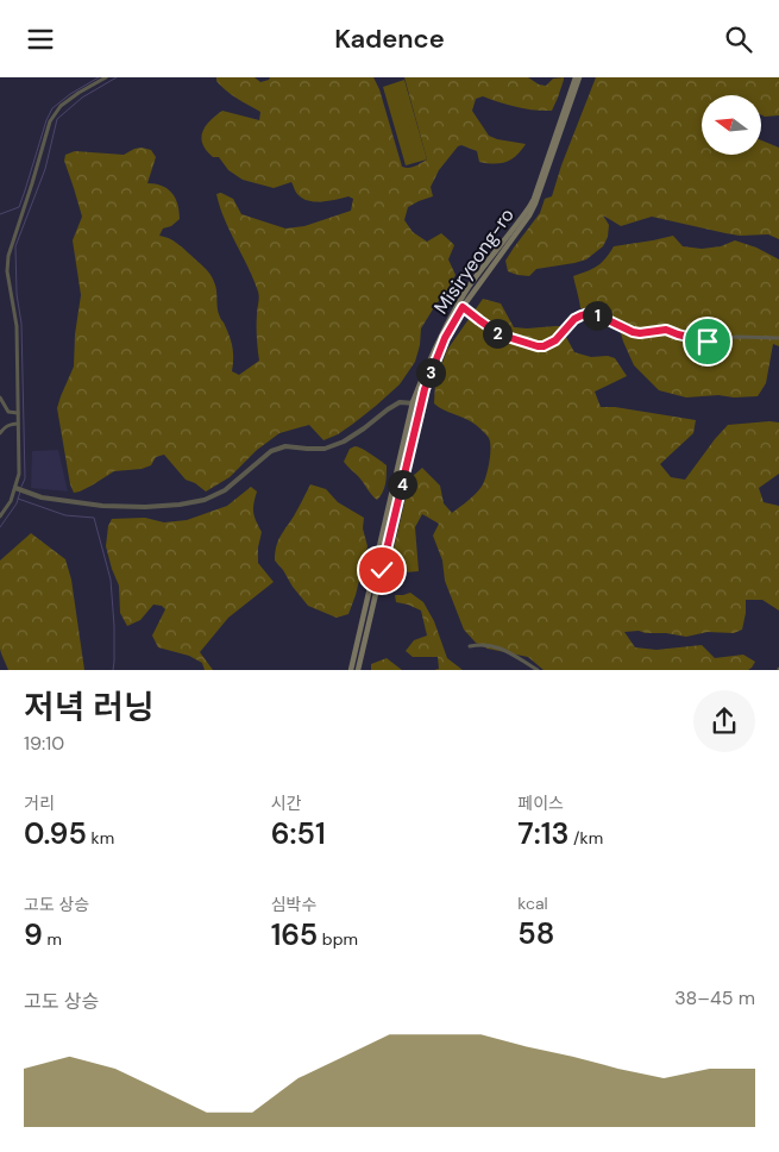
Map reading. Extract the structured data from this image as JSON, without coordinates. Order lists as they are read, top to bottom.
{
  "streets": {
    "main road": ["Misiryeong-ro"]
  },
  "north": "left",
  "page": {
    "header": "Kadence",
    "pins": [
      "1",
      "2",
      "3",
      "4"
    ],
    "heading": ["저녁 러닝", "19:10"],
    "stats": [
      ["거리", "0.95 km"],
      ["시간", "6:51"],
      ["페이스", "7:13 /km"],
      ["고도 상승", "9 m"],
      ["심박수", "165 bpm"],
      ["kcal", "58"]
    ],
    "chart": ["고도 상승", "38–45 m"]
  }
}
